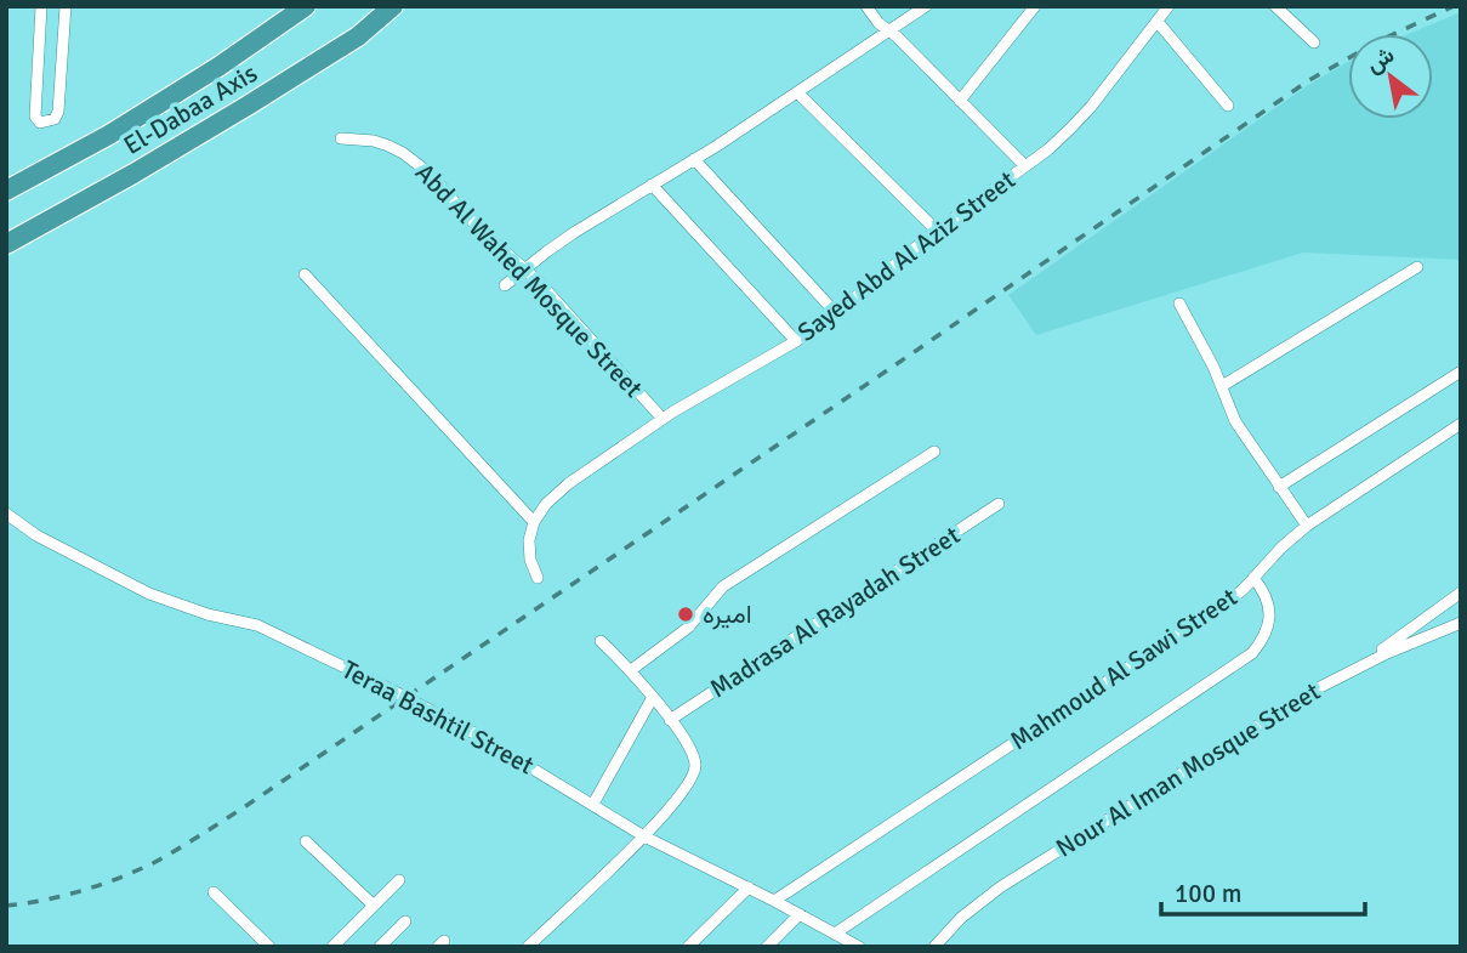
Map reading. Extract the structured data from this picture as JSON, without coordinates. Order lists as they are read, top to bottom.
{
  "streets": {
    "highway": ["El-Dabaa Axis"],
    "street": [
      "Sayed Abd Al Aziz Street",
      "Abd Al Wahed Mosque Street",
      "Madrasa Al Rayadah Street",
      "Mahmoud Al Sawi Street",
      "Teraa Bashtil Street",
      "Nour Al Iman Mosque Street"
    ]
  },
  "crossings": [
    ["Sayed Abd Al Aziz Street", "Abd Al Wahed Mosque Street"],
    ["Mahmoud Al Sawi Street", "Teraa Bashtil Street"]
  ],
  "places": ["اميره"],
  "scale_bar": "100 m",
  "north": "top left"
}
